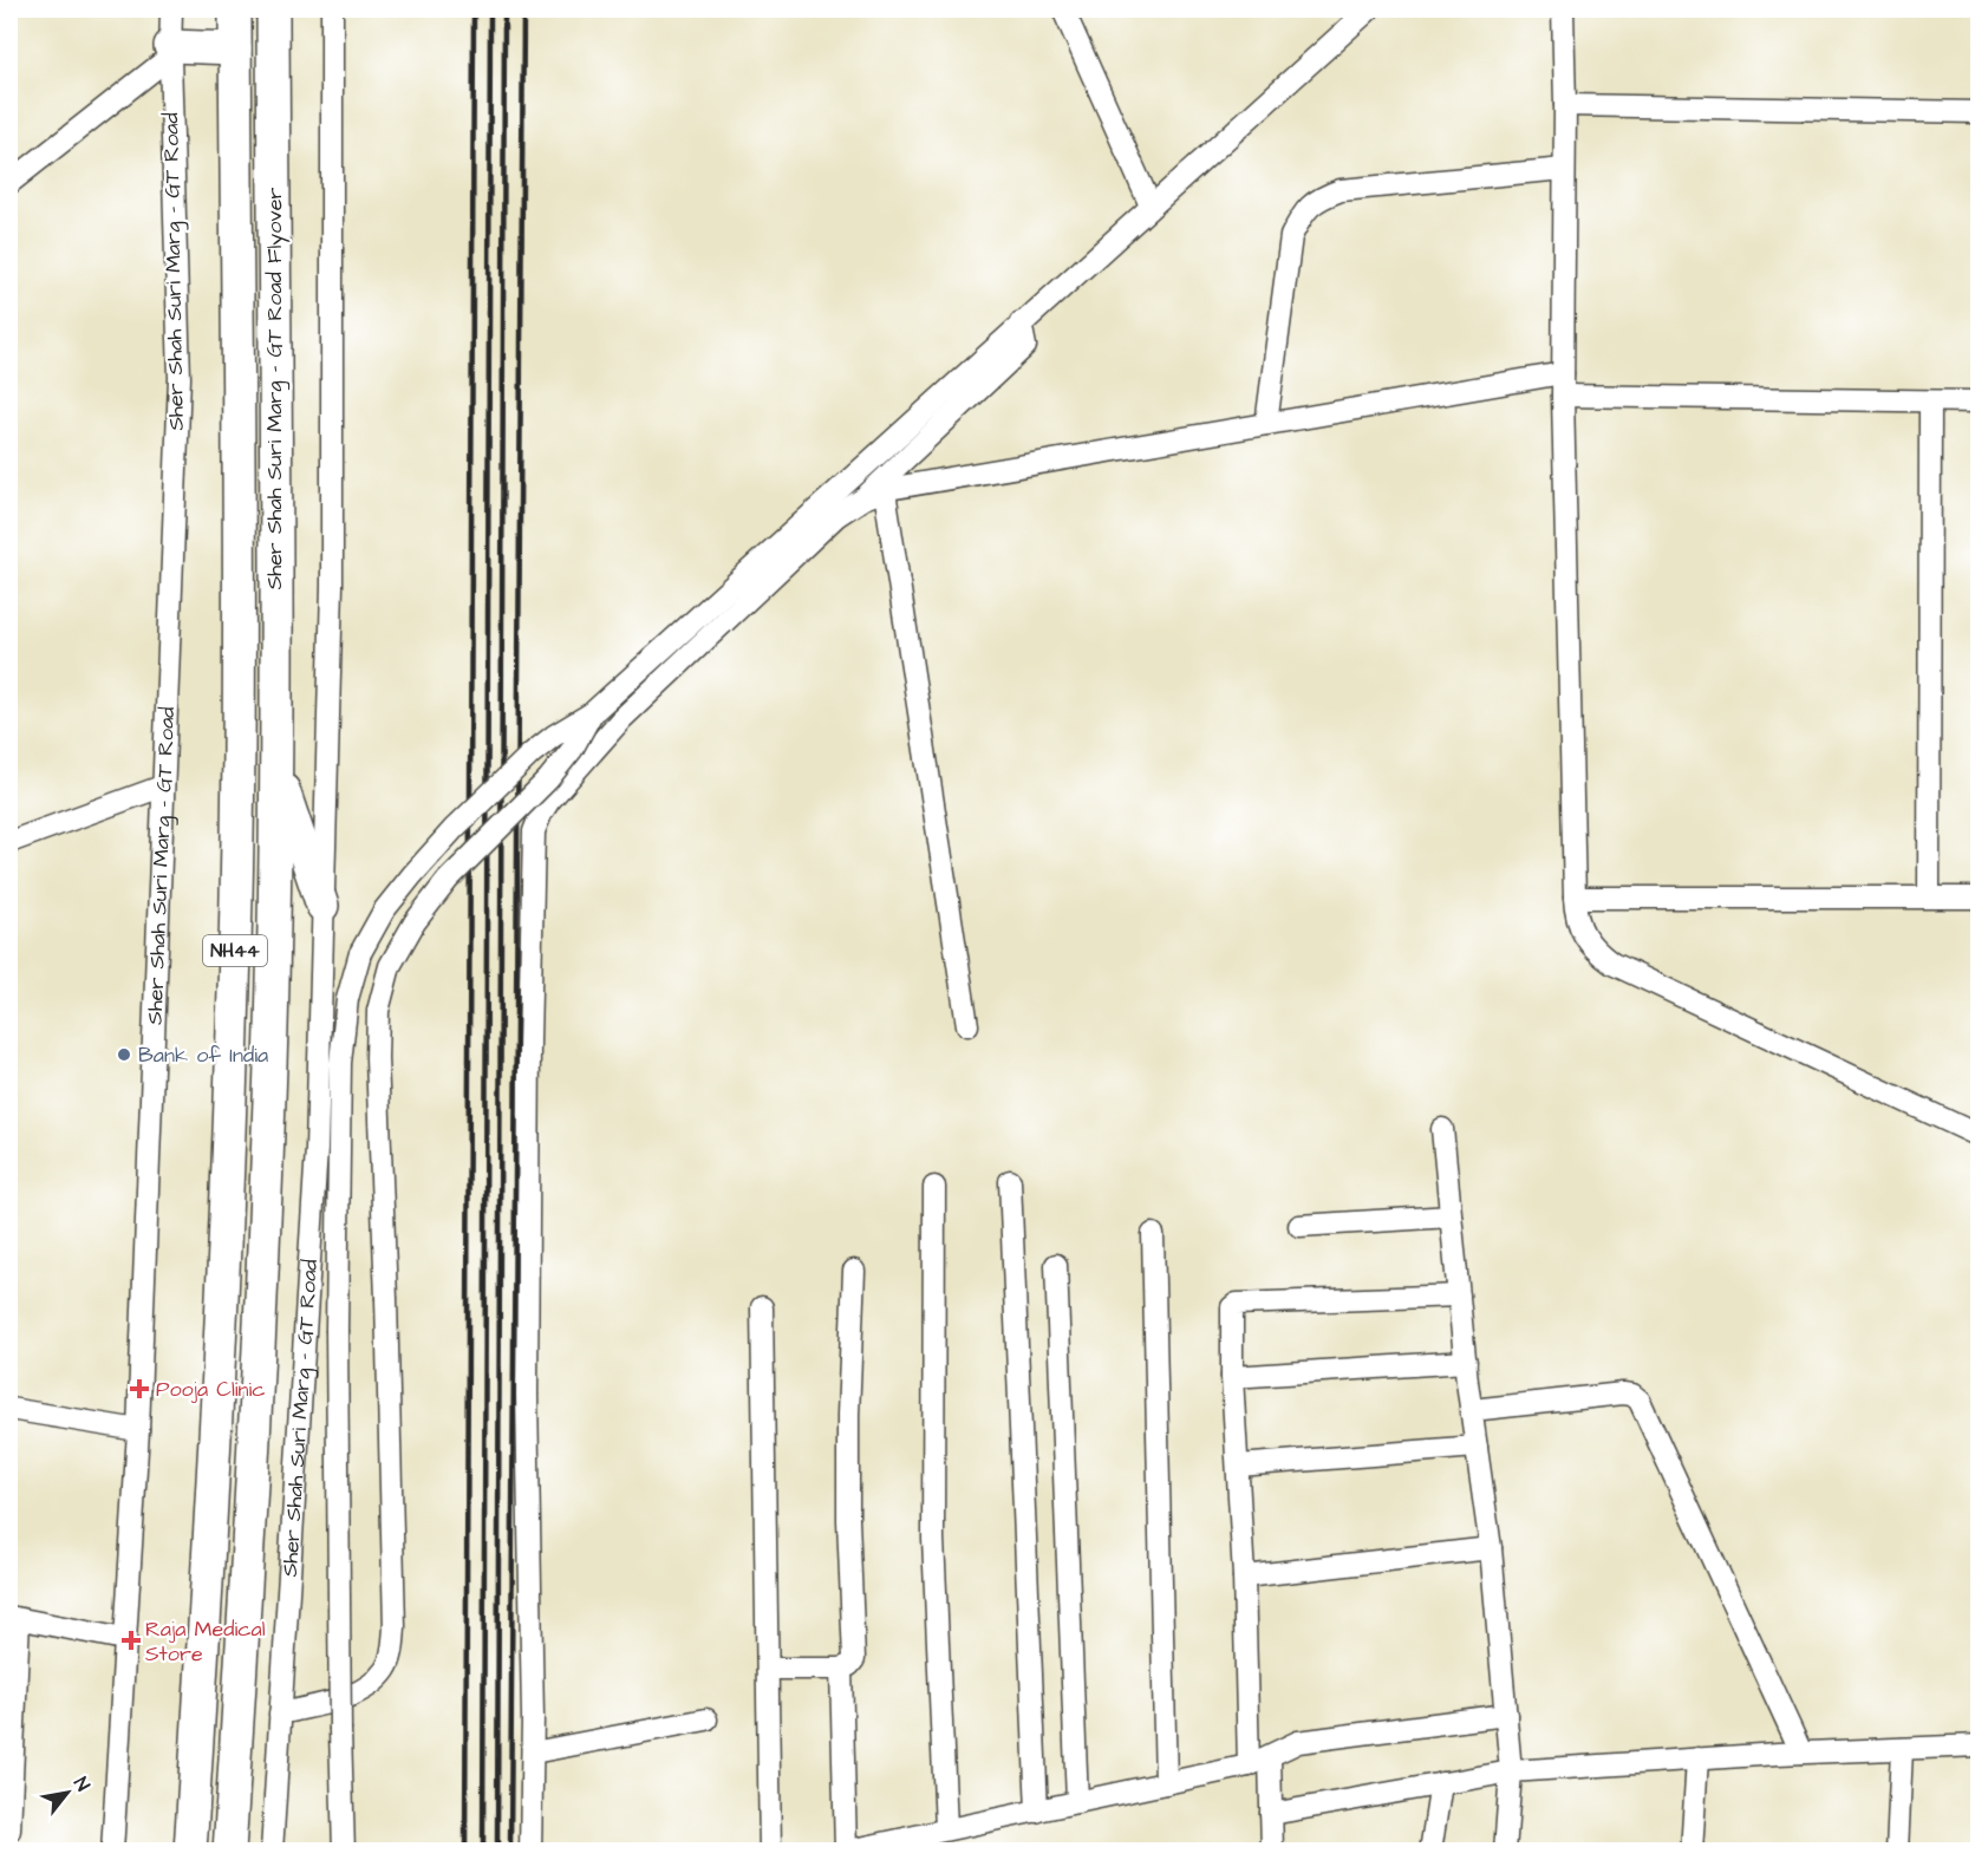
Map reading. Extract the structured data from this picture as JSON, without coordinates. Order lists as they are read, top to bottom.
{
  "streets": {
    "highway": ["Sher Shah Suri Marg - GT Road", "Sher Shah Suri Marg - GT Road Flyover", "NH44"]
  },
  "crossings": [
    ["Sher Shah Suri Marg - GT Road", "Sher Shah Suri Marg - GT Road Flyover"]
  ],
  "places": {
    "other": ["Bank of India"],
    "health": ["Pooja Clinic", "Raja Medical Store"]
  },
  "north": "top right"
}
